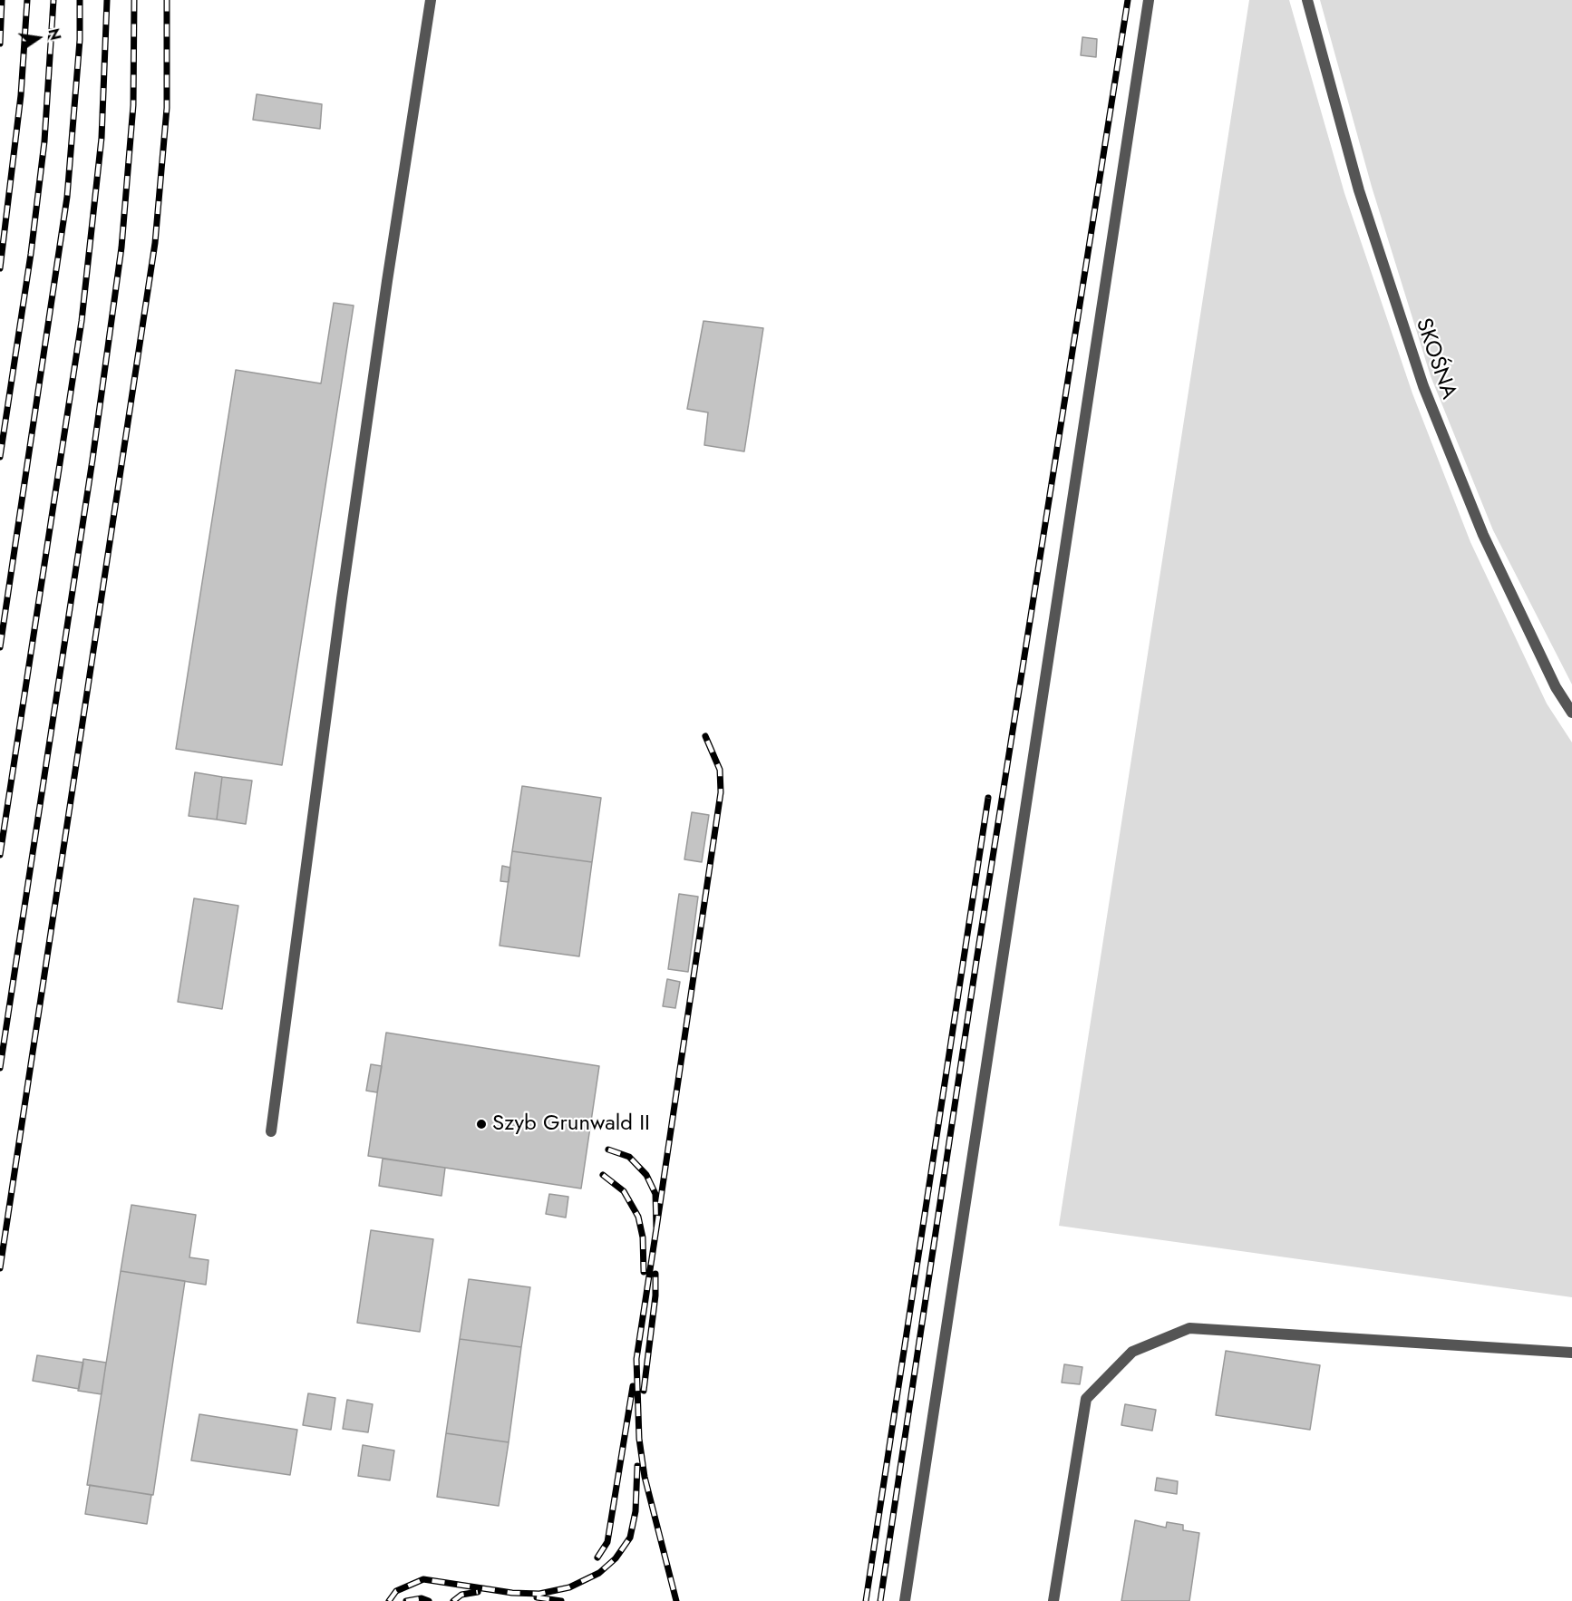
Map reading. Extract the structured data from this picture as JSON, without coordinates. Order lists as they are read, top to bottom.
{
  "streets": {
    "street": ["SKOŚNA"]
  },
  "places": ["Szyb Grunwald II"],
  "north": "right"
}
